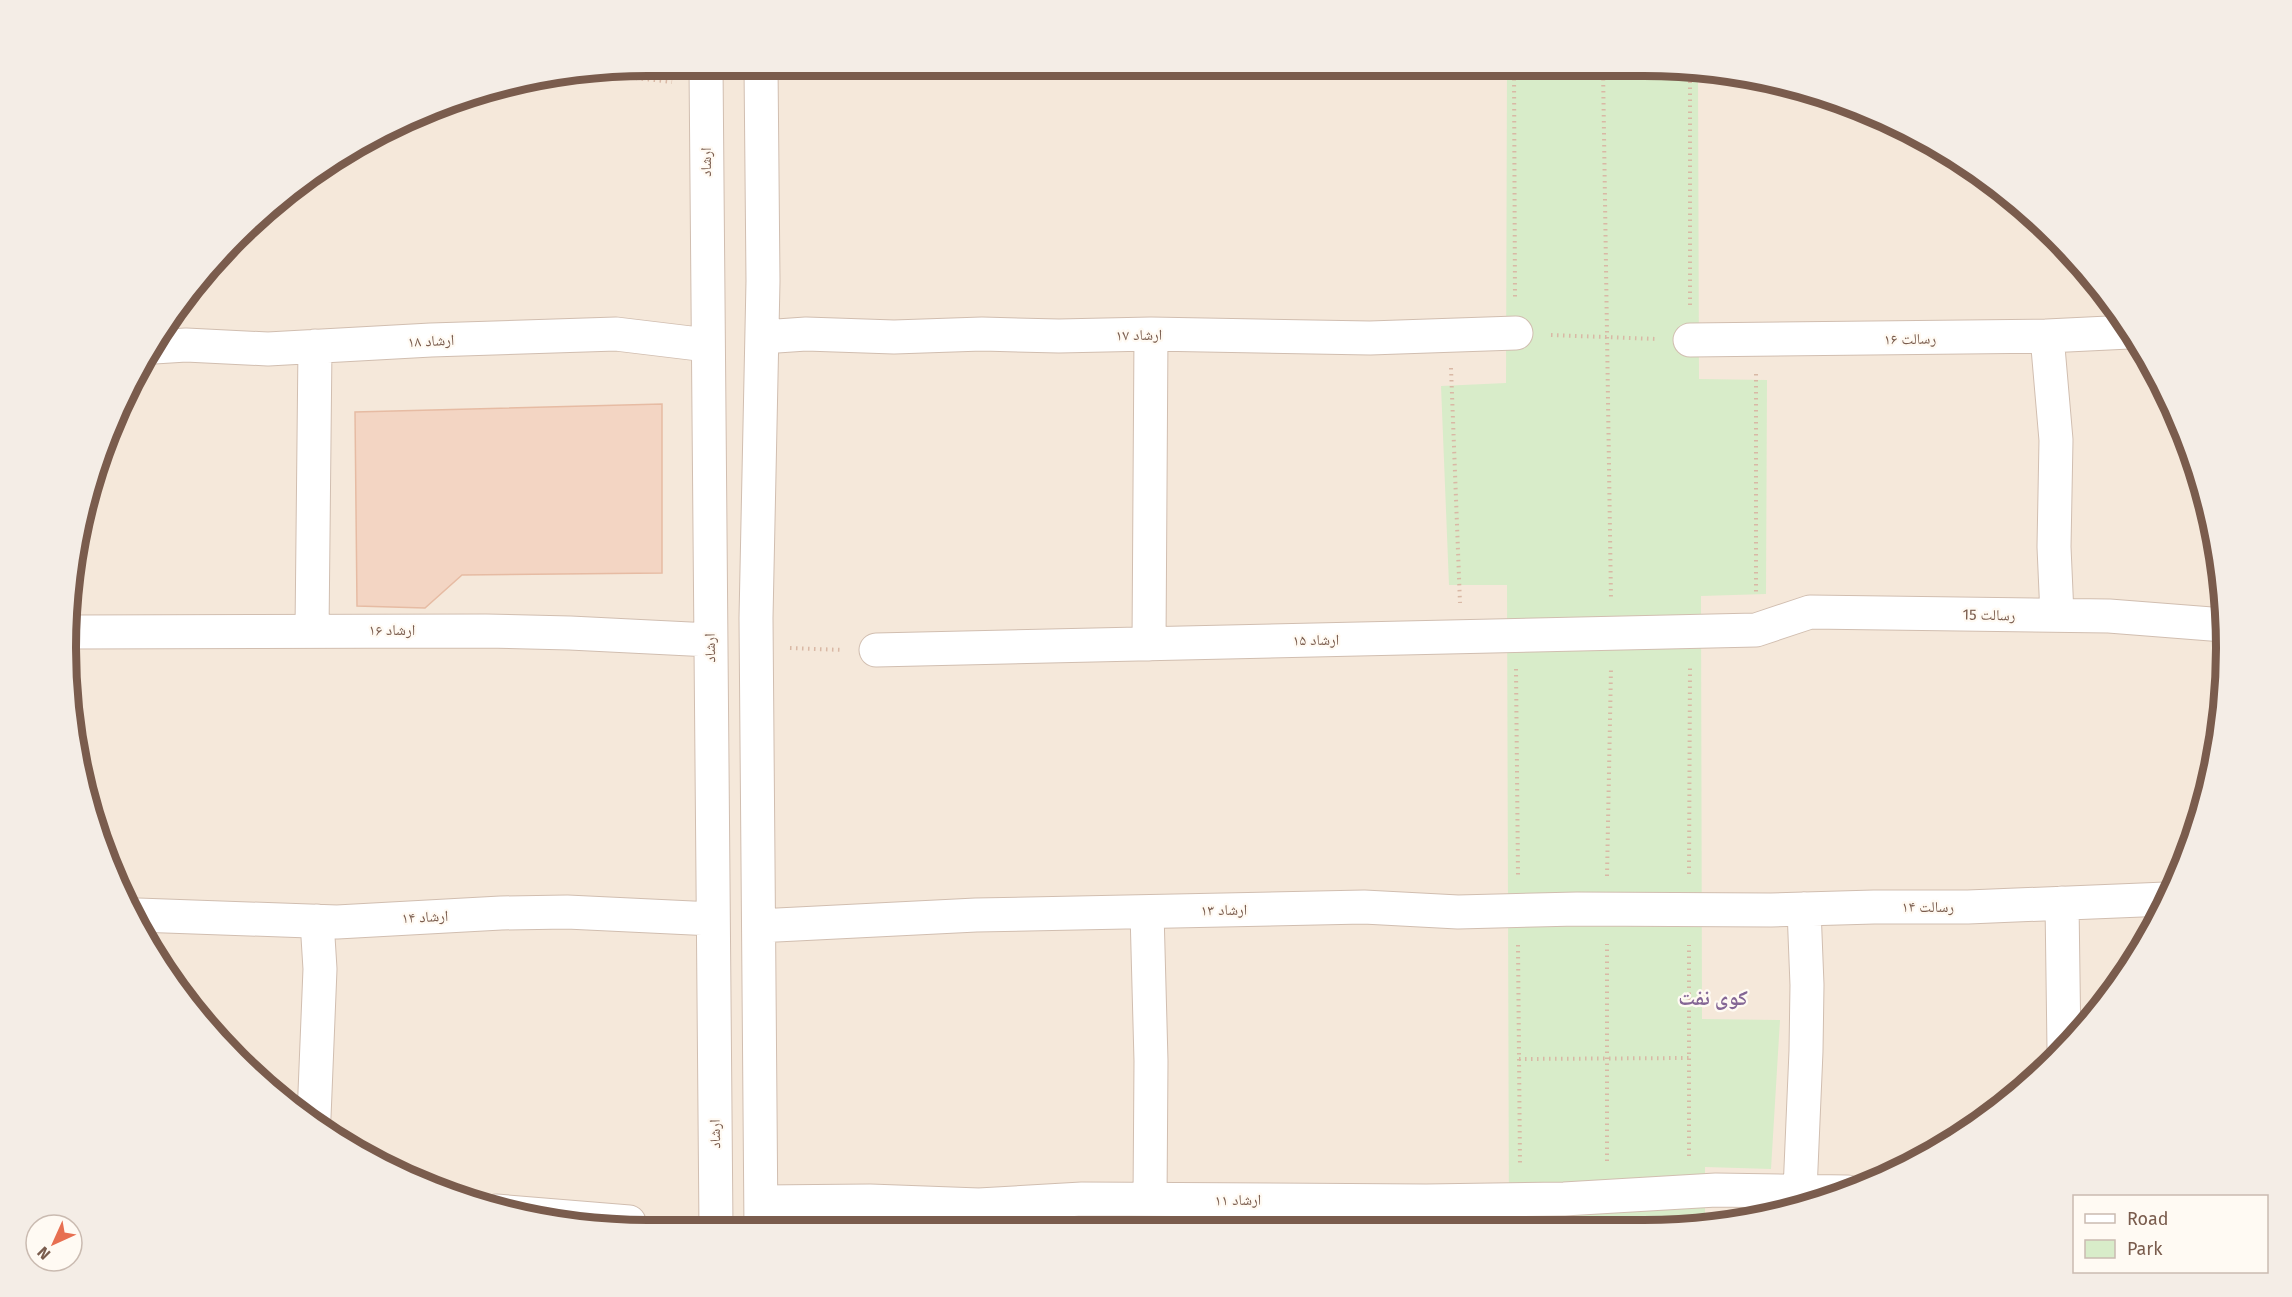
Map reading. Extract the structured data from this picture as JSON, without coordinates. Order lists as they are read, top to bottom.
{
  "streets": {
    "street": [
      "ارشاد",
      "ارشاد ۱۷",
      "رسالت ۱۶",
      "ارشاد ۱۸",
      "رسالت 15",
      "ارشاد ۱۶",
      "ارشاد ۱۵",
      "رسالت ۱۴",
      "ارشاد ۱۳",
      "ارشاد ۱۴",
      "ارشاد ۱۱"
    ]
  },
  "crossings": [
    ["ارشاد", "ارشاد ۱۸"],
    ["ارشاد", "ارشاد ۱۶"],
    ["ارشاد", "ارشاد ۱۴"],
    ["رسالت 15", "ارشاد ۱۵"],
    ["رسالت ۱۴", "ارشاد ۱۳"]
  ],
  "districts": ["کوی نفت"],
  "legend": ["Road", "Park"],
  "north": "bottom left"
}
